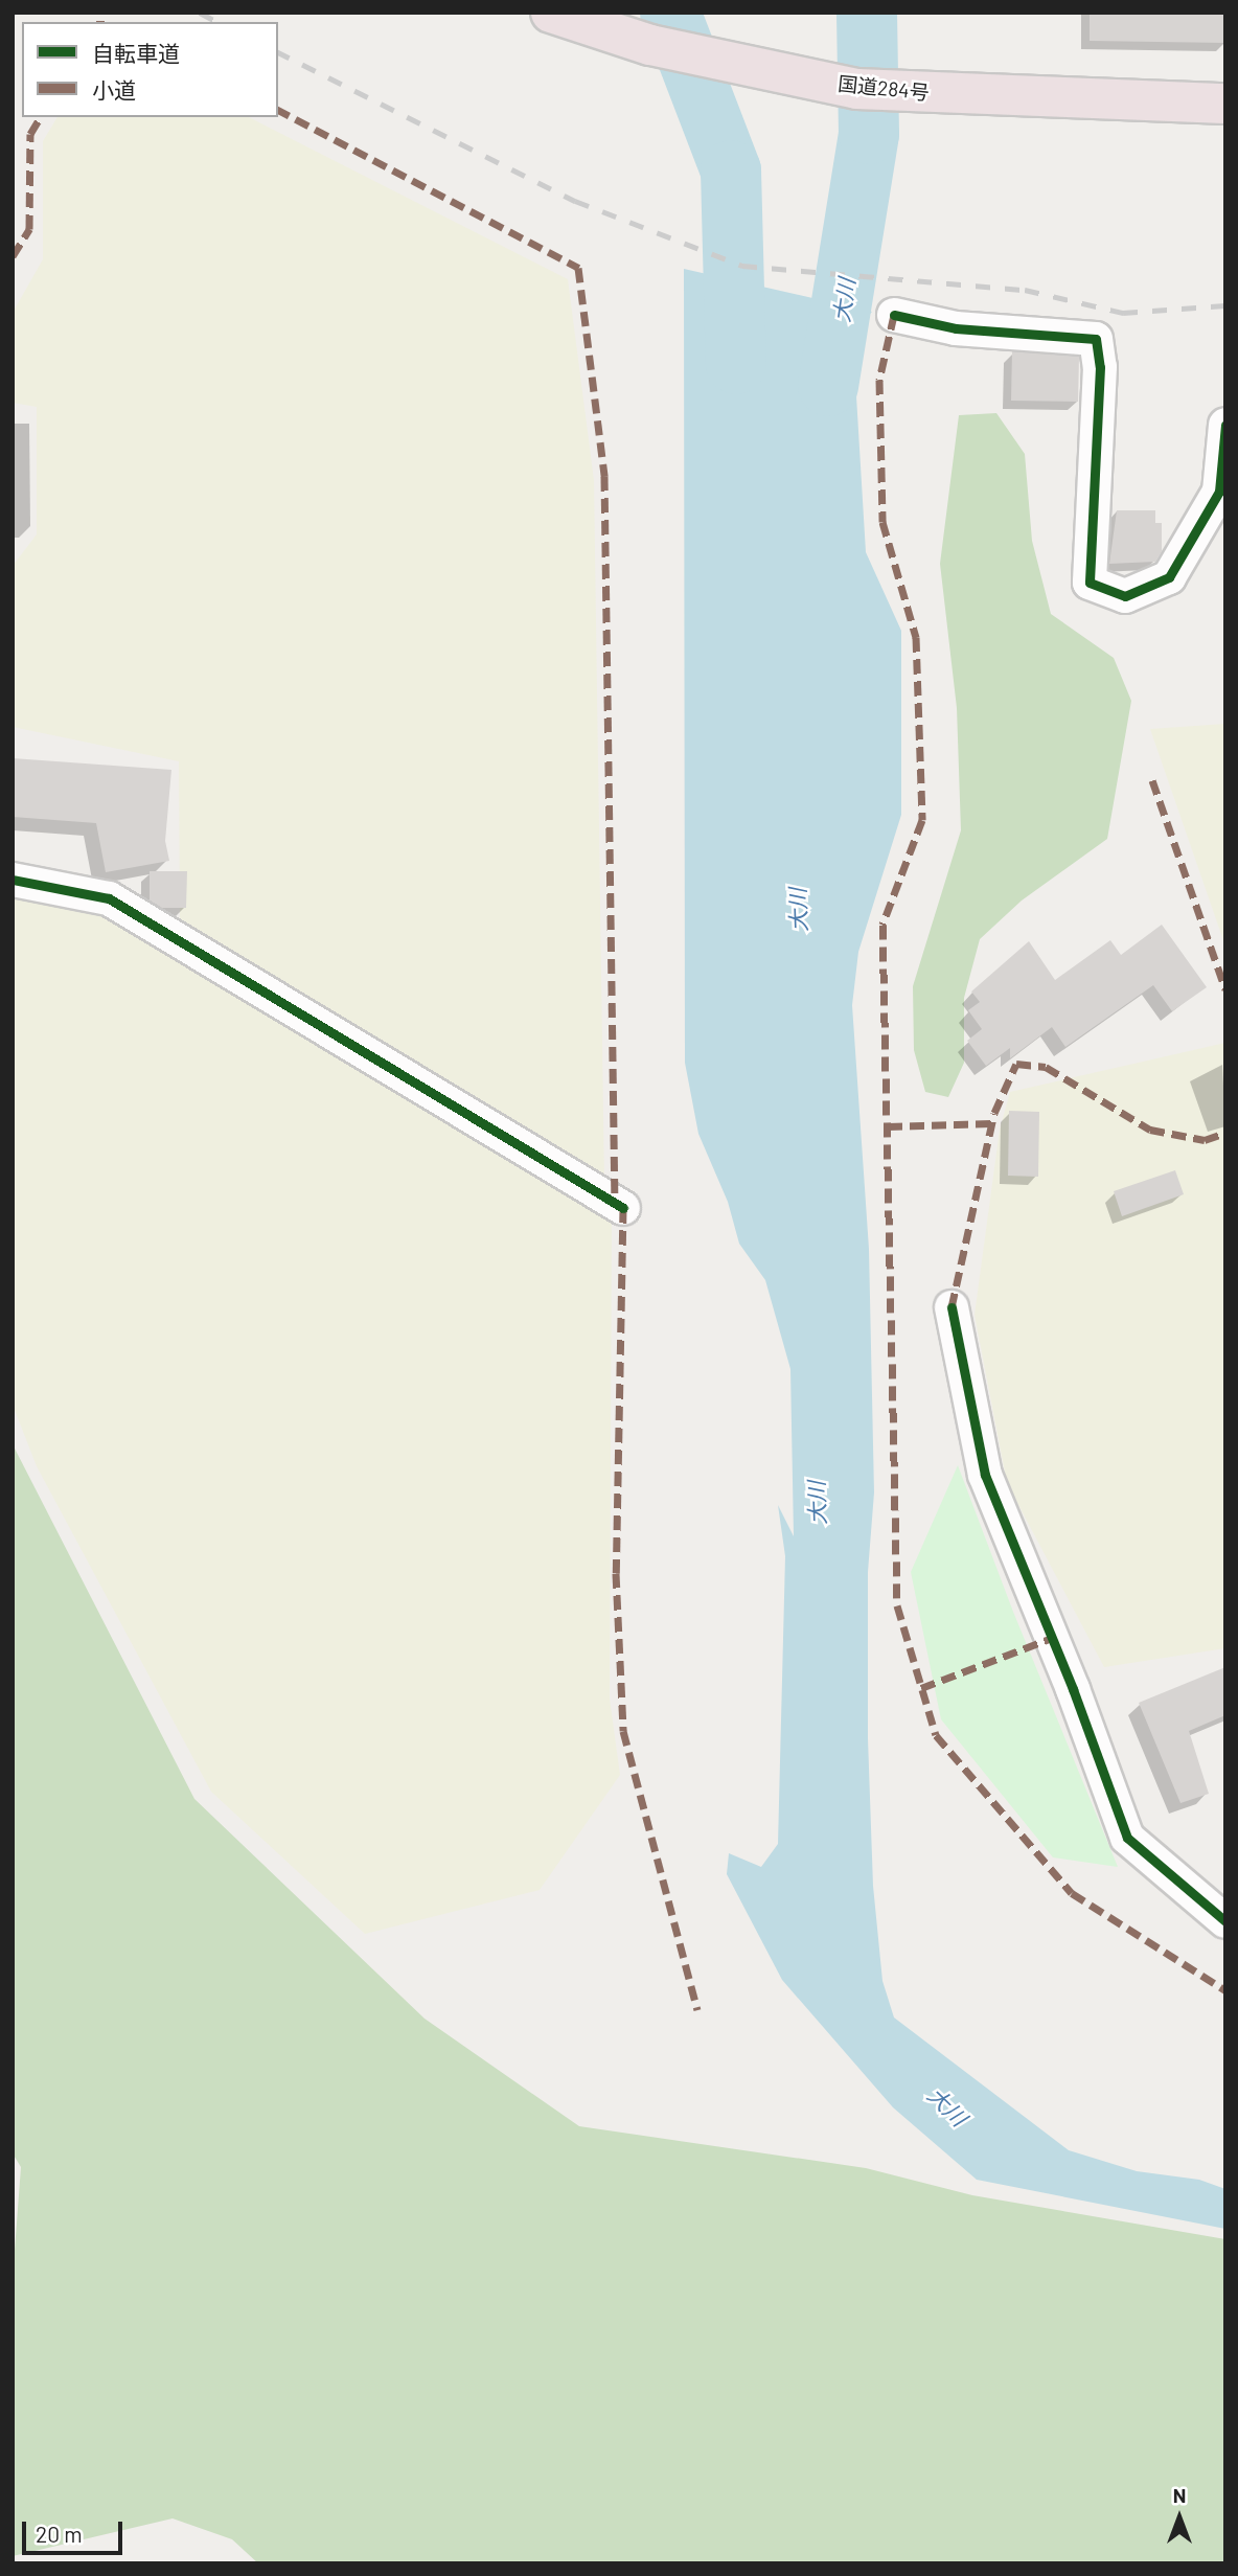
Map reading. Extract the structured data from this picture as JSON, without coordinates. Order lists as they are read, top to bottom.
{
  "streets": {
    "highway": ["国道284号"]
  },
  "water": ["大川"],
  "legend": ["自転車道", "小道"],
  "scale_bar": "20 m",
  "north": "top"
}
